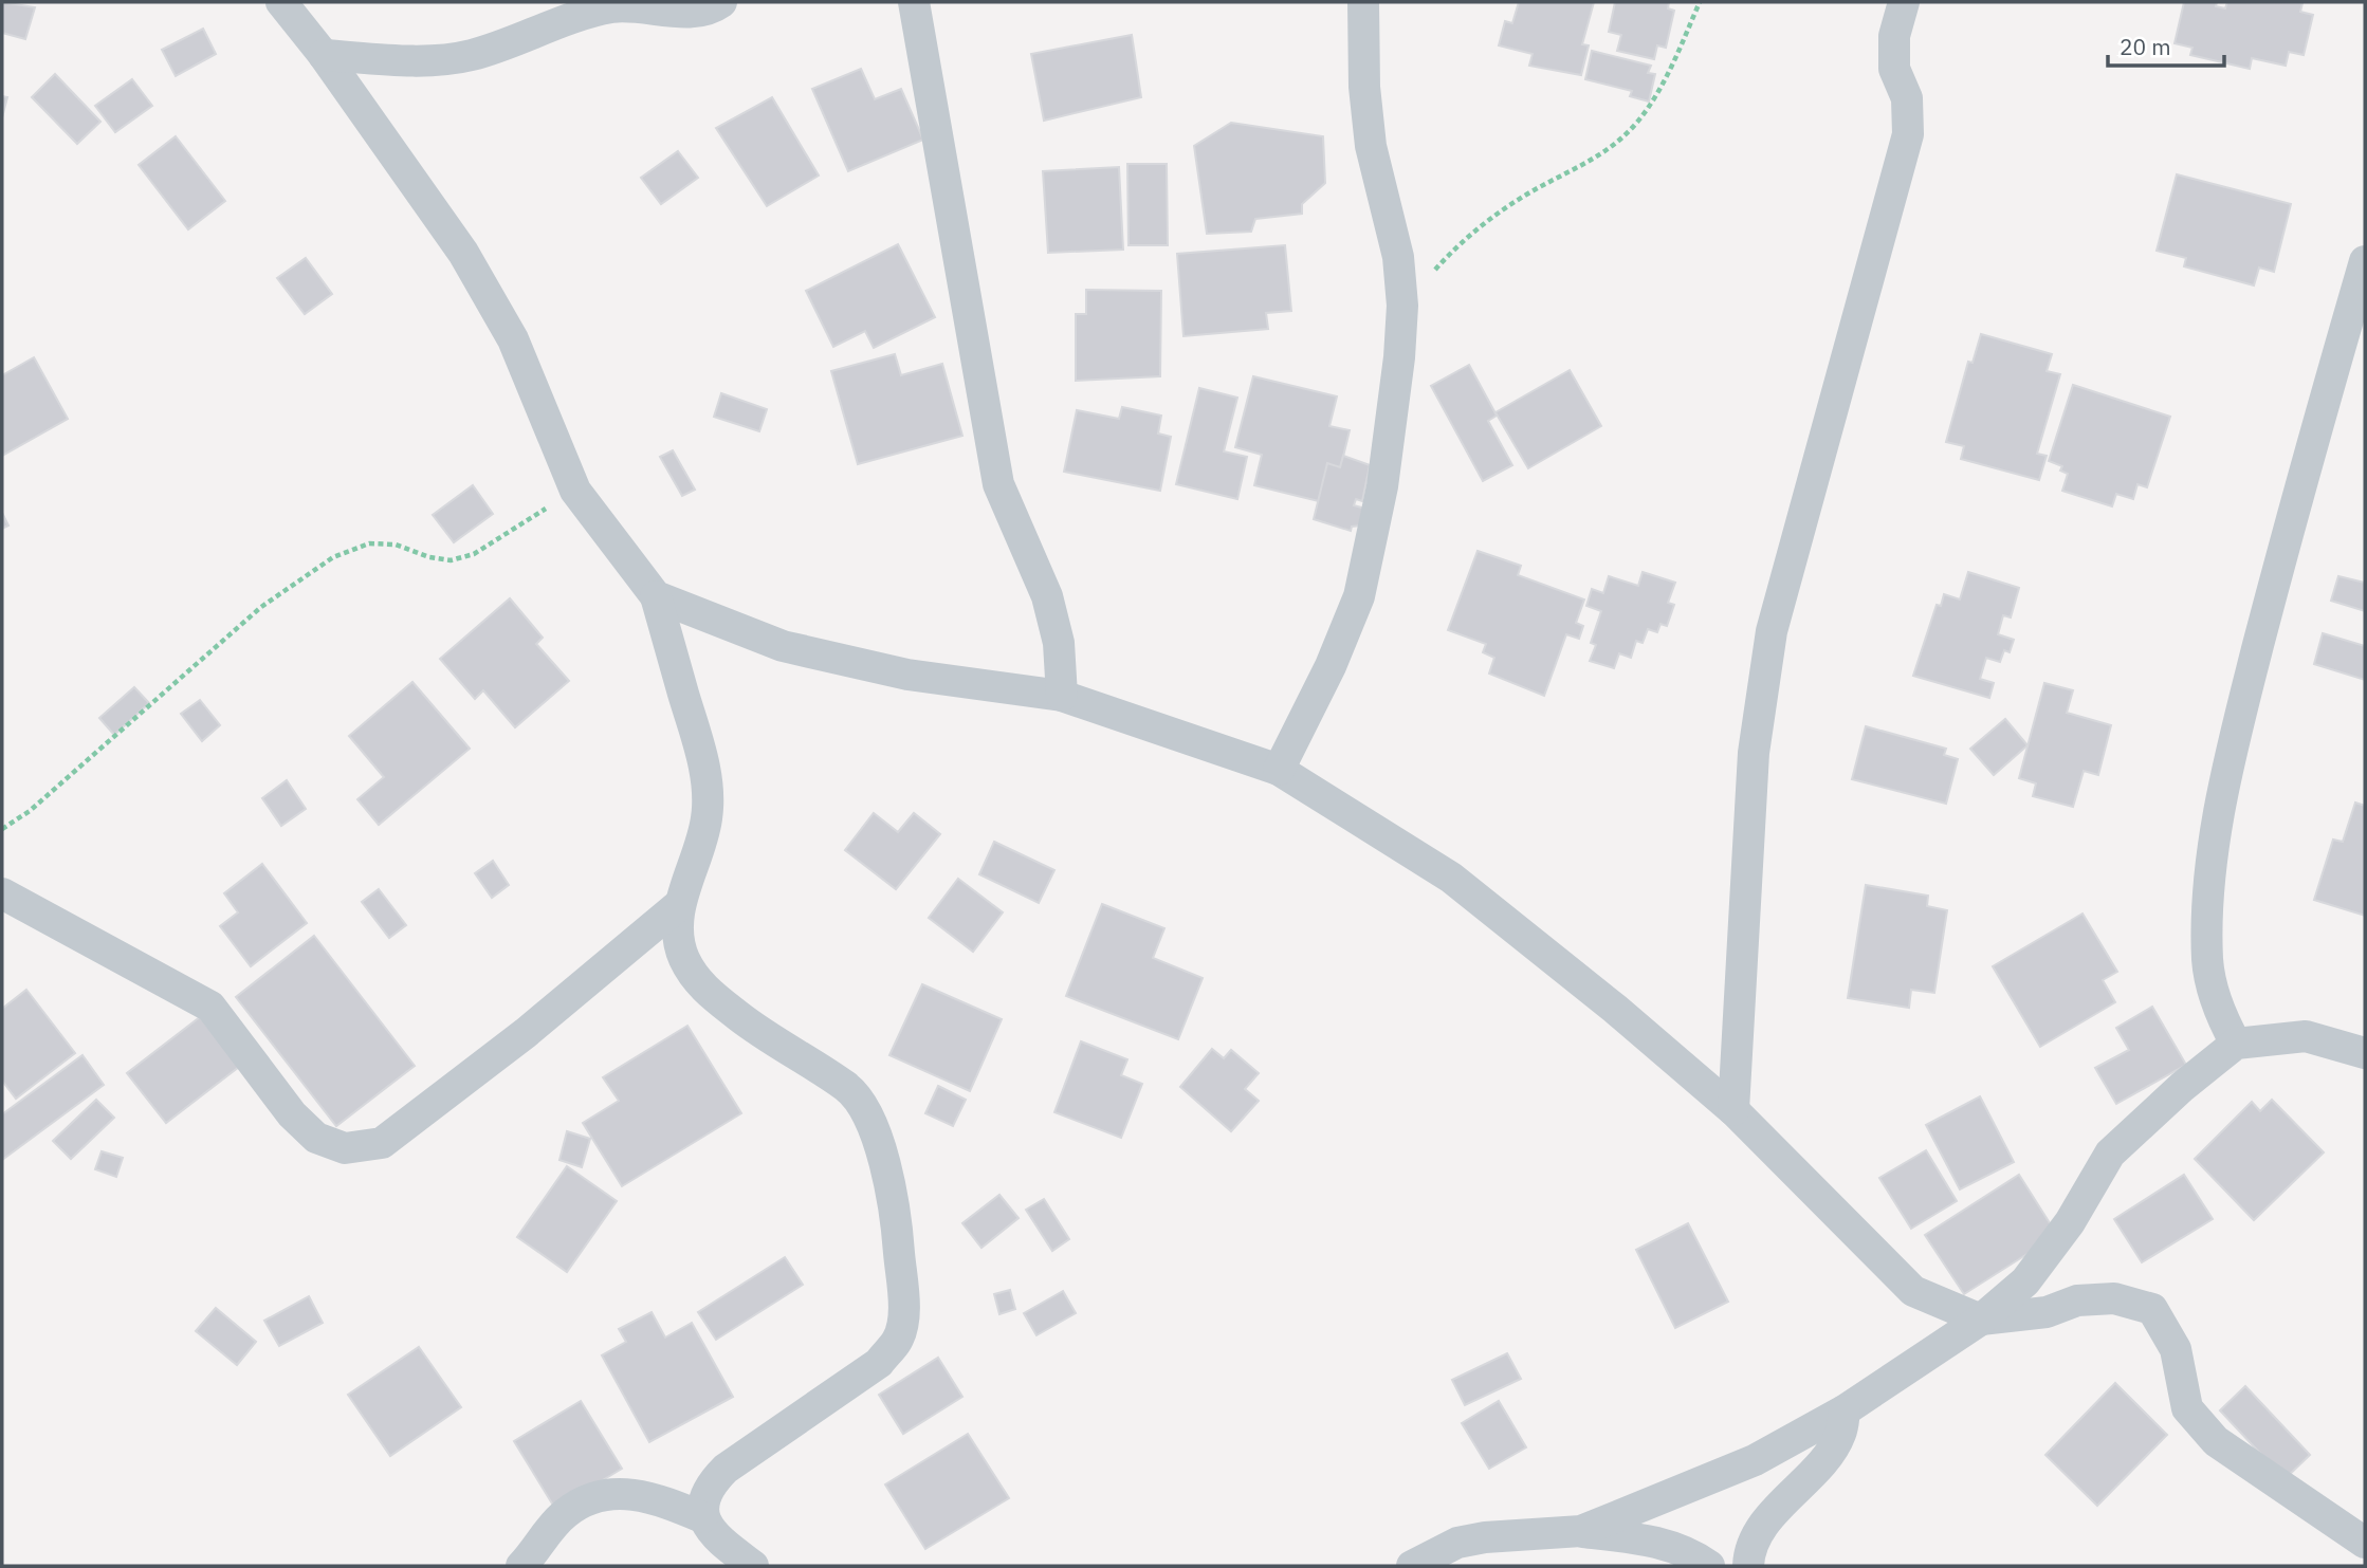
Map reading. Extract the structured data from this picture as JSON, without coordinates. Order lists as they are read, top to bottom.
{
  "scale_bar": "20 m"
}
